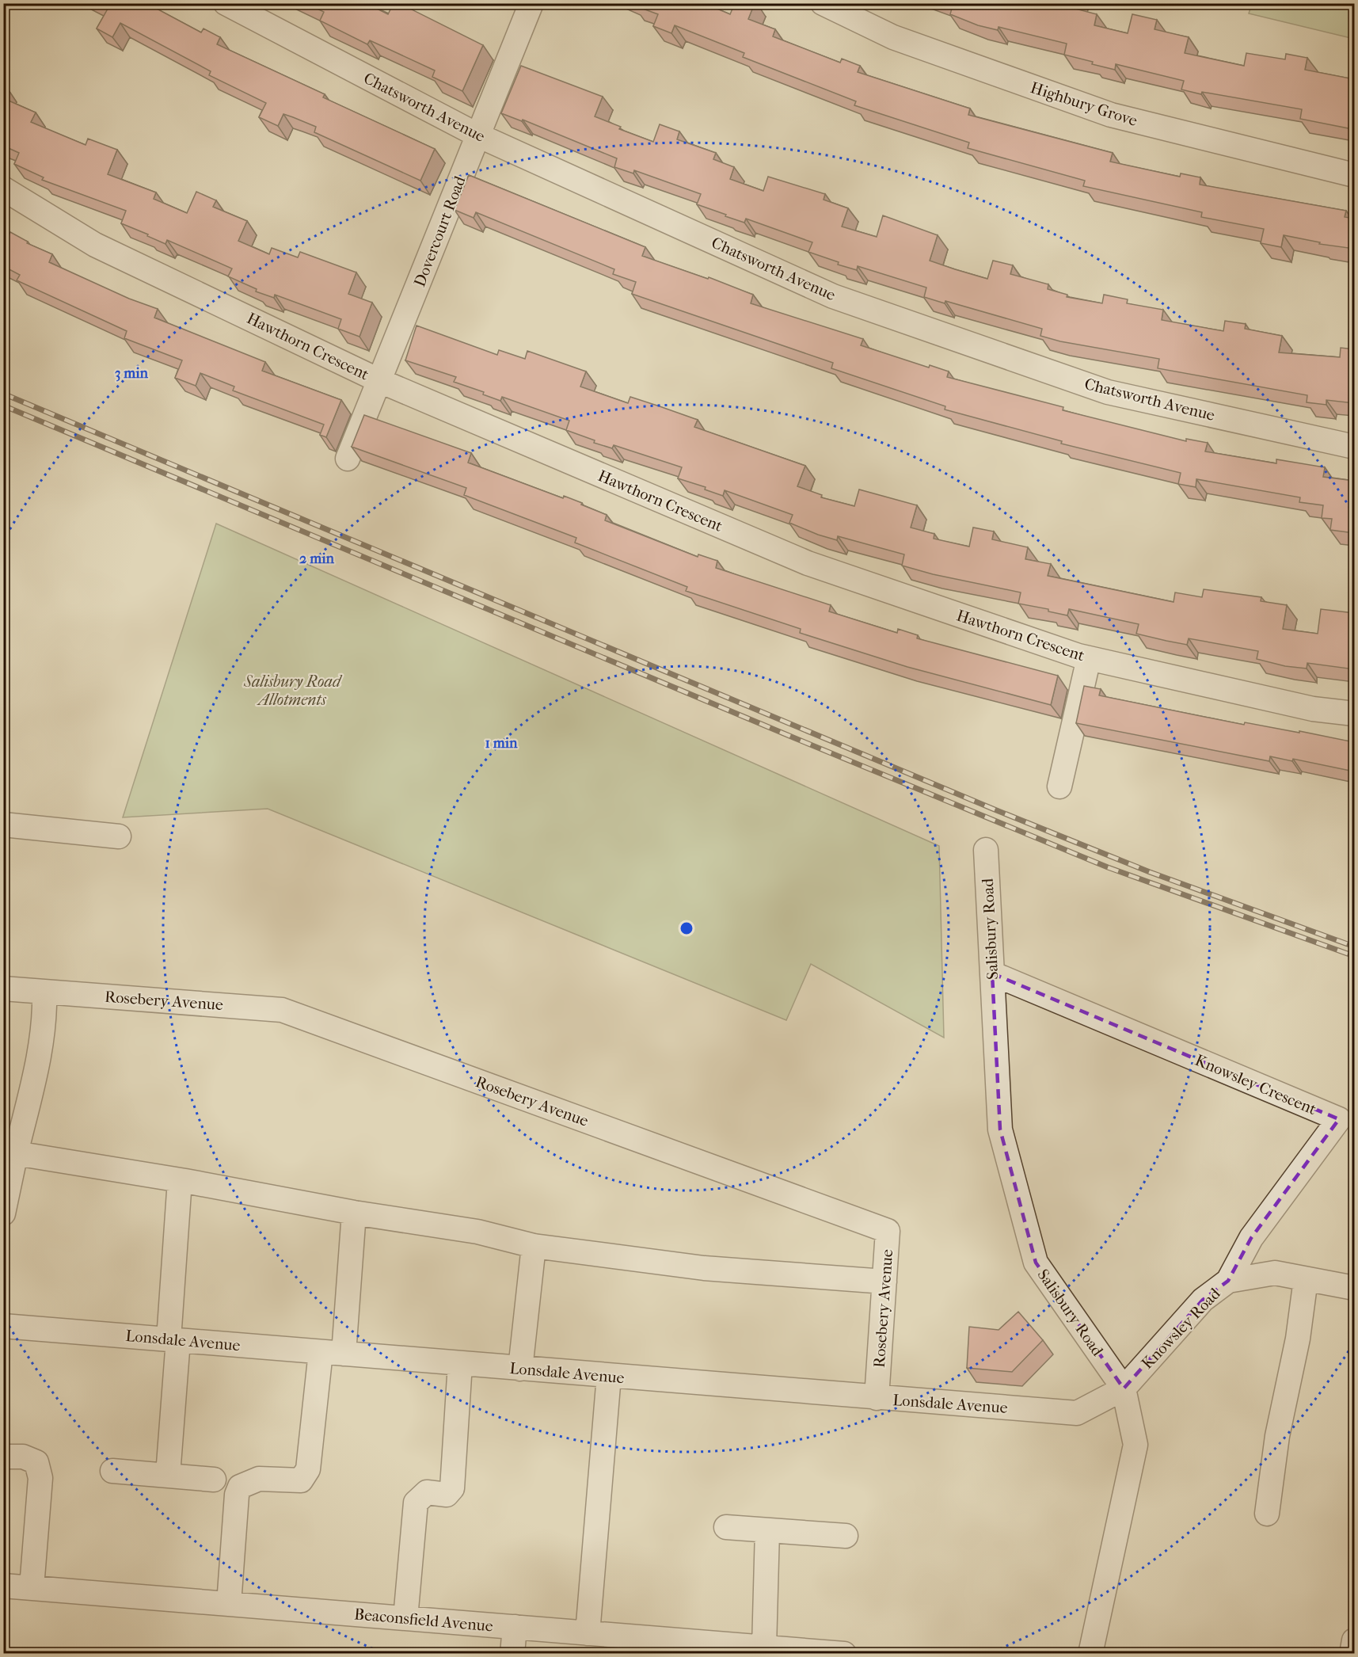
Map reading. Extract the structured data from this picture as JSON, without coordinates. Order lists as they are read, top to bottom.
{
  "streets": {
    "street": [
      "Highbury Grove",
      "Chatsworth Avenue",
      "Dovercourt Road",
      "Hawthorn Crescent",
      "Salisbury Road",
      "Rosebery Avenue",
      "Knowsley Crescent",
      "Knowsley Road",
      "Lonsdale Avenue",
      "Beaconsfield Avenue"
    ]
  },
  "crossings": [
    ["Chatsworth Avenue", "Dovercourt Road"],
    ["Dovercourt Road", "Hawthorn Crescent"],
    ["Salisbury Road", "Knowsley Crescent"],
    ["Salisbury Road", "Knowsley Road"],
    ["Salisbury Road", "Lonsdale Avenue"],
    ["Rosebery Avenue", "Lonsdale Avenue"],
    ["Knowsley Crescent", "Knowsley Road"],
    ["Knowsley Road", "Lonsdale Avenue"]
  ],
  "parks": ["Salisbury Road Allotments"],
  "rings": ["3 min", "2 min", "1 min"]
}
